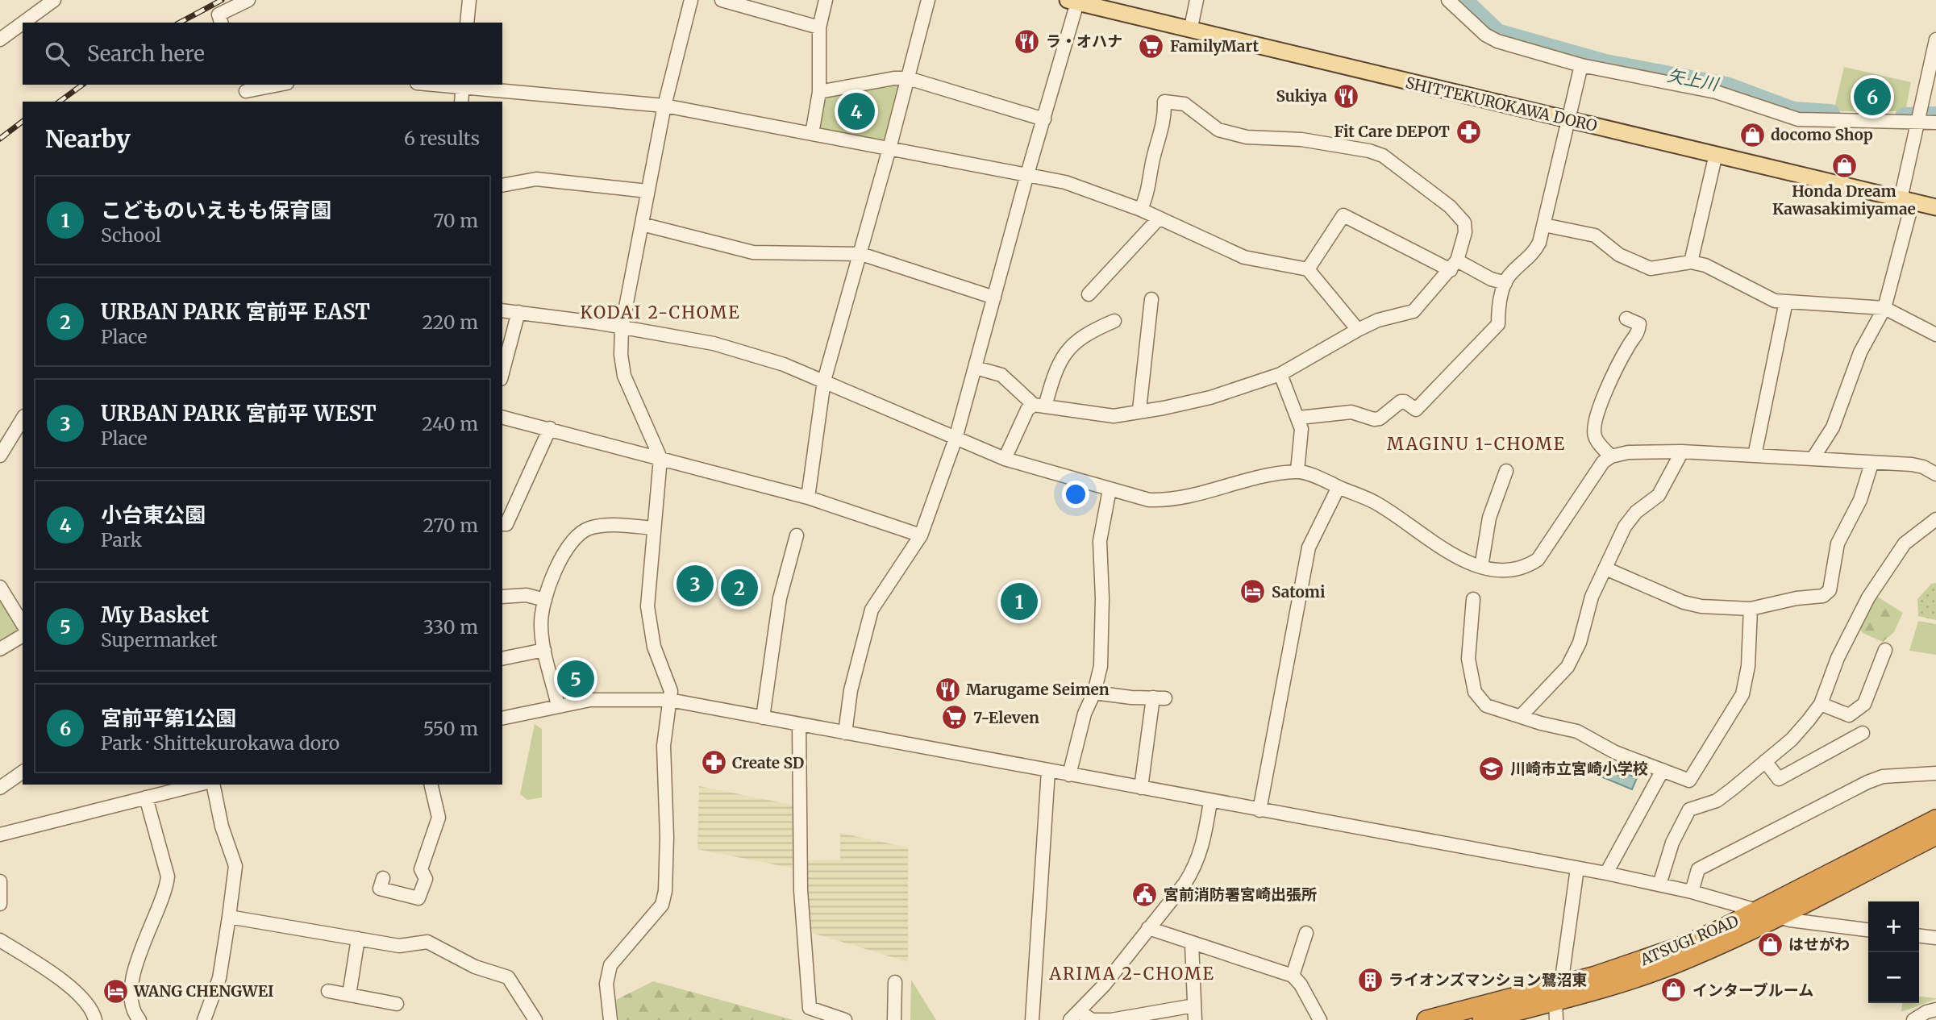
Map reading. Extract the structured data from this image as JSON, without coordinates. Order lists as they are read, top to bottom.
{
  "streets": {
    "highway": ["ATSUGI ROAD"],
    "main road": ["SHITTEKUROKAWA DORO"]
  },
  "districts": ["KODAI 2-CHOME", "MAGINU 1-CHOME", "ARIMA 2-CHOME"],
  "water": ["矢上川"],
  "places": {
    "restaurant": ["ラ・オハナ", "Sukiya", "Marugame Seimen"],
    "supermarket": ["FamilyMart", "7-Eleven"],
    "pharmacy": ["Fit Care DEPOT", "Create SD"],
    "shop": [
      "docomo Shop",
      "Honda Dream Kawasakimiyamae",
      "はせがわ",
      "インターブルーム"
    ],
    "hotel": ["Satomi", "WANG CHENGWEI"],
    "school or university": ["川崎市立宮崎小学校"],
    "public building": ["宮前消防署宮崎出張所"],
    "building": ["ライオンズマンション鷺沼東"]
  },
  "page": {
    "search": "Search here",
    "pins": [
      "6",
      "4",
      "3",
      "2",
      "1",
      "5"
    ],
    "heading": ["Nearby", "6 results"],
    "list": [
      {
        "mark": "1",
        "name": "こどものいえもも保育園",
        "note": "School",
        "value": "70 m"
      },
      {
        "mark": "2",
        "name": "URBAN PARK 宮前平 EAST",
        "note": "Place",
        "value": "220 m"
      },
      {
        "mark": "3",
        "name": "URBAN PARK 宮前平 WEST",
        "note": "Place",
        "value": "240 m"
      },
      {
        "mark": "4",
        "name": "小台東公園",
        "note": "Park",
        "value": "270 m"
      },
      {
        "mark": "5",
        "name": "My Basket",
        "note": "Supermarket",
        "value": "330 m"
      },
      {
        "mark": "6",
        "name": "宮前平第1公園",
        "note": "Park · Shittekurokawa doro",
        "value": "550 m"
      }
    ],
    "map_buttons": ["+", "−"]
  }
}
